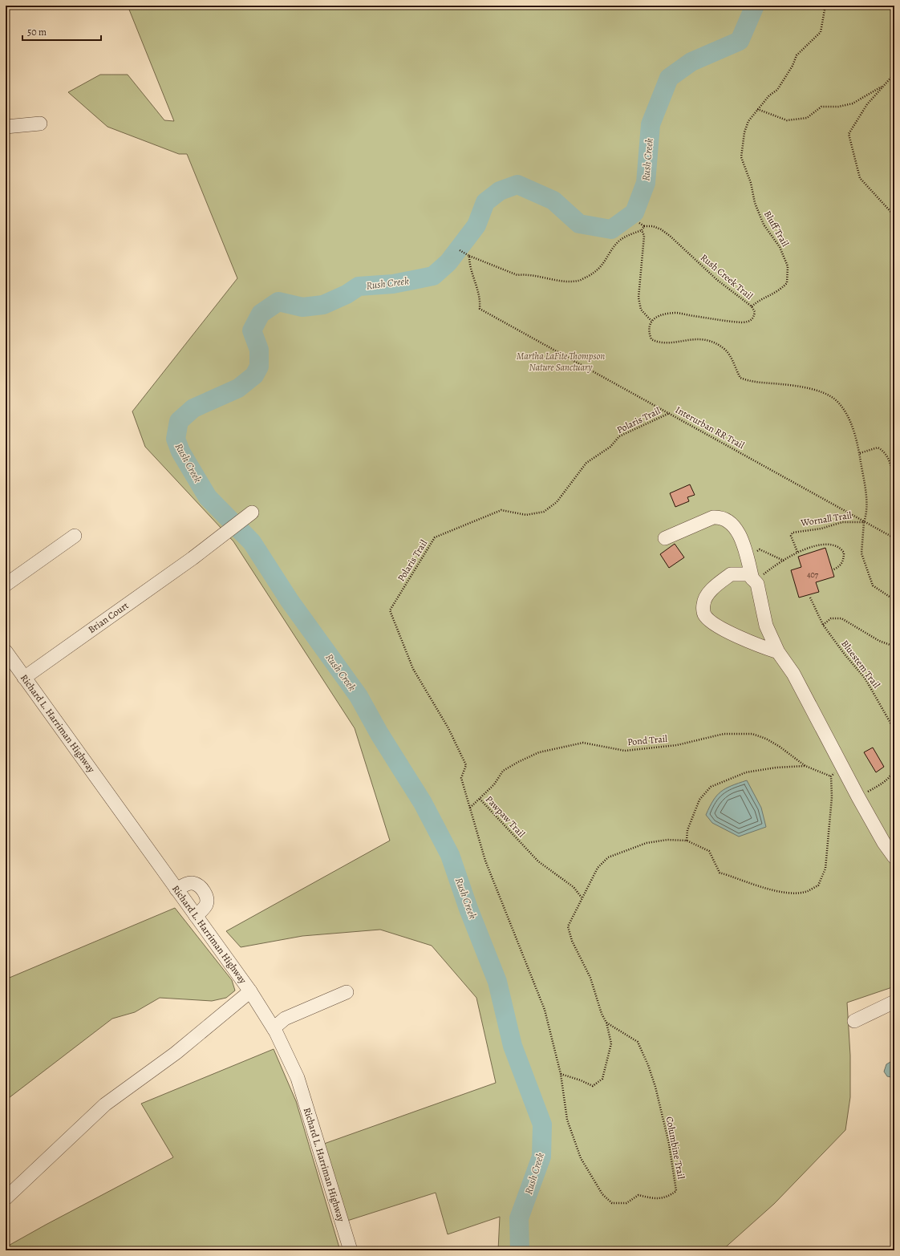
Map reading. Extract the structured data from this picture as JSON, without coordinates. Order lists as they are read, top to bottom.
{
  "streets": {
    "street": ["Brian Court", "Richard L. Harriman Highway"],
    "path": [
      "Bluff Trail",
      "Rush Creek Trail",
      "Polaris Trail",
      "Interurban RR Trail",
      "Wornall Trail",
      "Bluestem Trail",
      "Pond Trail",
      "Pawpaw Trail",
      "Columbine Trail"
    ]
  },
  "crossings": [
    ["Bluff Trail", "Rush Creek Trail"],
    ["Polaris Trail", "Interurban RR Trail"],
    ["Polaris Trail", "Pawpaw Trail"],
    ["Interurban RR Trail", "Wornall Trail"],
    ["Brian Court", "Richard L. Harriman Highway"],
    ["Pond Trail", "Pawpaw Trail"]
  ],
  "water": ["Rush Creek"],
  "parks": ["Martha LaFite Thompson Nature Sanctuary"],
  "house_numbers": ["407"],
  "scale_bar": "50 m"
}
